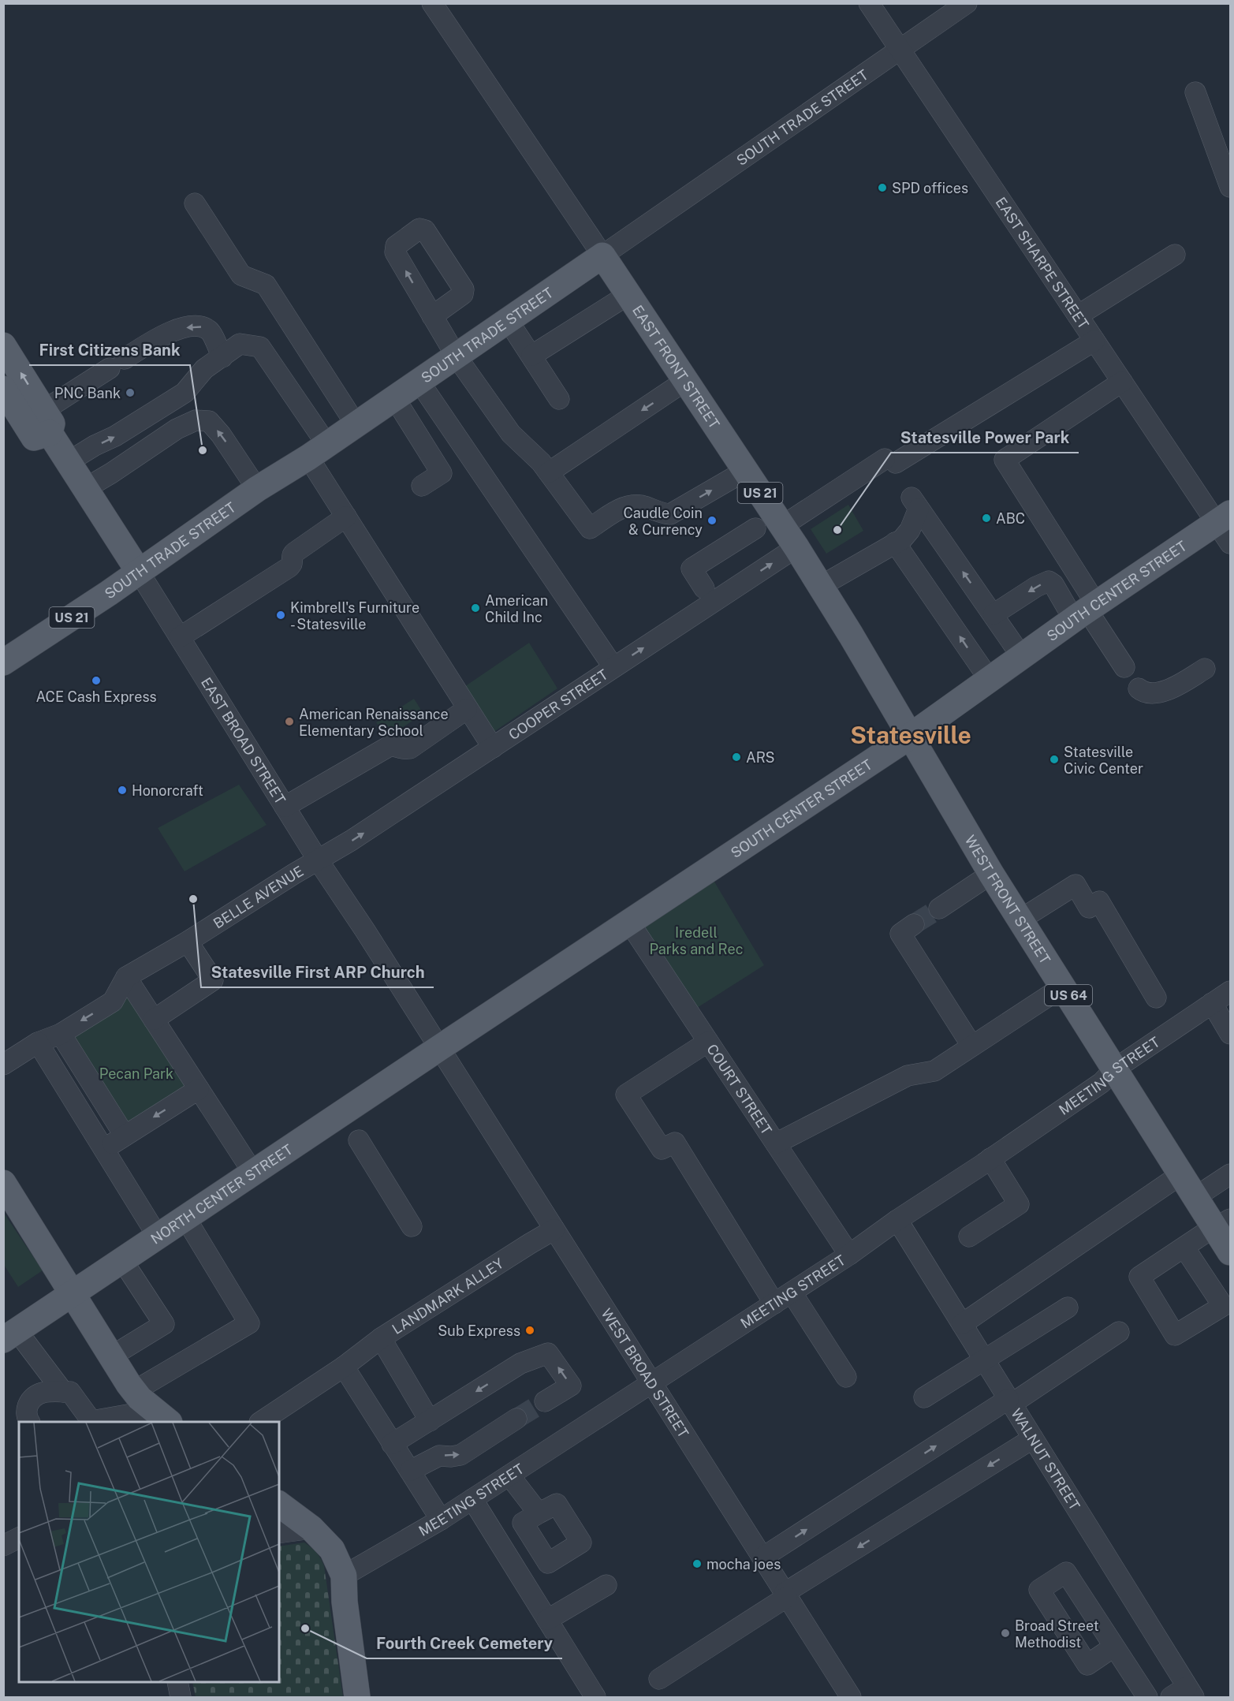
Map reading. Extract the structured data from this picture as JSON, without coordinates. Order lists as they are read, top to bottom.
{
  "streets": {
    "main road": [
      "SOUTH TRADE STREET",
      "EAST FRONT STREET",
      "US 21",
      "SOUTH CENTER STREET",
      "EAST BROAD STREET",
      "WEST FRONT STREET",
      "US 64",
      "NORTH CENTER STREET"
    ],
    "street": [
      "EAST SHARPE STREET",
      "COOPER STREET",
      "BELLE AVENUE",
      "MEETING STREET",
      "COURT STREET",
      "LANDMARK ALLEY",
      "WEST BROAD STREET",
      "WALNUT STREET"
    ]
  },
  "crossings": [
    ["SOUTH TRADE STREET", "EAST SHARPE STREET"],
    ["SOUTH TRADE STREET", "EAST FRONT STREET"],
    ["SOUTH TRADE STREET", "EAST BROAD STREET"],
    ["EAST SHARPE STREET", "SOUTH CENTER STREET"],
    ["EAST FRONT STREET", "SOUTH CENTER STREET"],
    ["EAST FRONT STREET", "COOPER STREET"],
    ["EAST FRONT STREET", "WEST FRONT STREET"],
    ["SOUTH CENTER STREET", "EAST BROAD STREET"],
    ["SOUTH CENTER STREET", "WEST FRONT STREET"],
    ["SOUTH CENTER STREET", "COURT STREET"],
    ["SOUTH CENTER STREET", "NORTH CENTER STREET"],
    ["SOUTH CENTER STREET", "WEST BROAD STREET"],
    ["COOPER STREET", "EAST BROAD STREET"],
    ["COOPER STREET", "BELLE AVENUE"],
    ["EAST BROAD STREET", "BELLE AVENUE"],
    ["EAST BROAD STREET", "NORTH CENTER STREET"],
    ["EAST BROAD STREET", "WEST BROAD STREET"],
    ["WEST FRONT STREET", "MEETING STREET"],
    ["MEETING STREET", "COURT STREET"],
    ["MEETING STREET", "WEST BROAD STREET"],
    ["MEETING STREET", "WALNUT STREET"],
    ["NORTH CENTER STREET", "WEST BROAD STREET"],
    ["LANDMARK ALLEY", "WEST BROAD STREET"]
  ],
  "districts": ["Statesville"],
  "parks": ["Iredell Parks and Rec", "Pecan Park"],
  "places": [
    "SPD offices",
    "PNC Bank",
    "First Citizens Bank",
    "ABC",
    "Caudle Coin & Currency",
    "Statesville Power Park",
    "American Child Inc",
    "Kimbrell's Furniture - Statesville",
    "ACE Cash Express",
    "American Renaissance Elementary School",
    "ARS",
    "Statesville Civic Center",
    "Honorcraft",
    "Statesville First ARP Church",
    "Sub Express",
    "mocha joes",
    "Fourth Creek Cemetery",
    "Broad Street Methodist"
  ]
}
